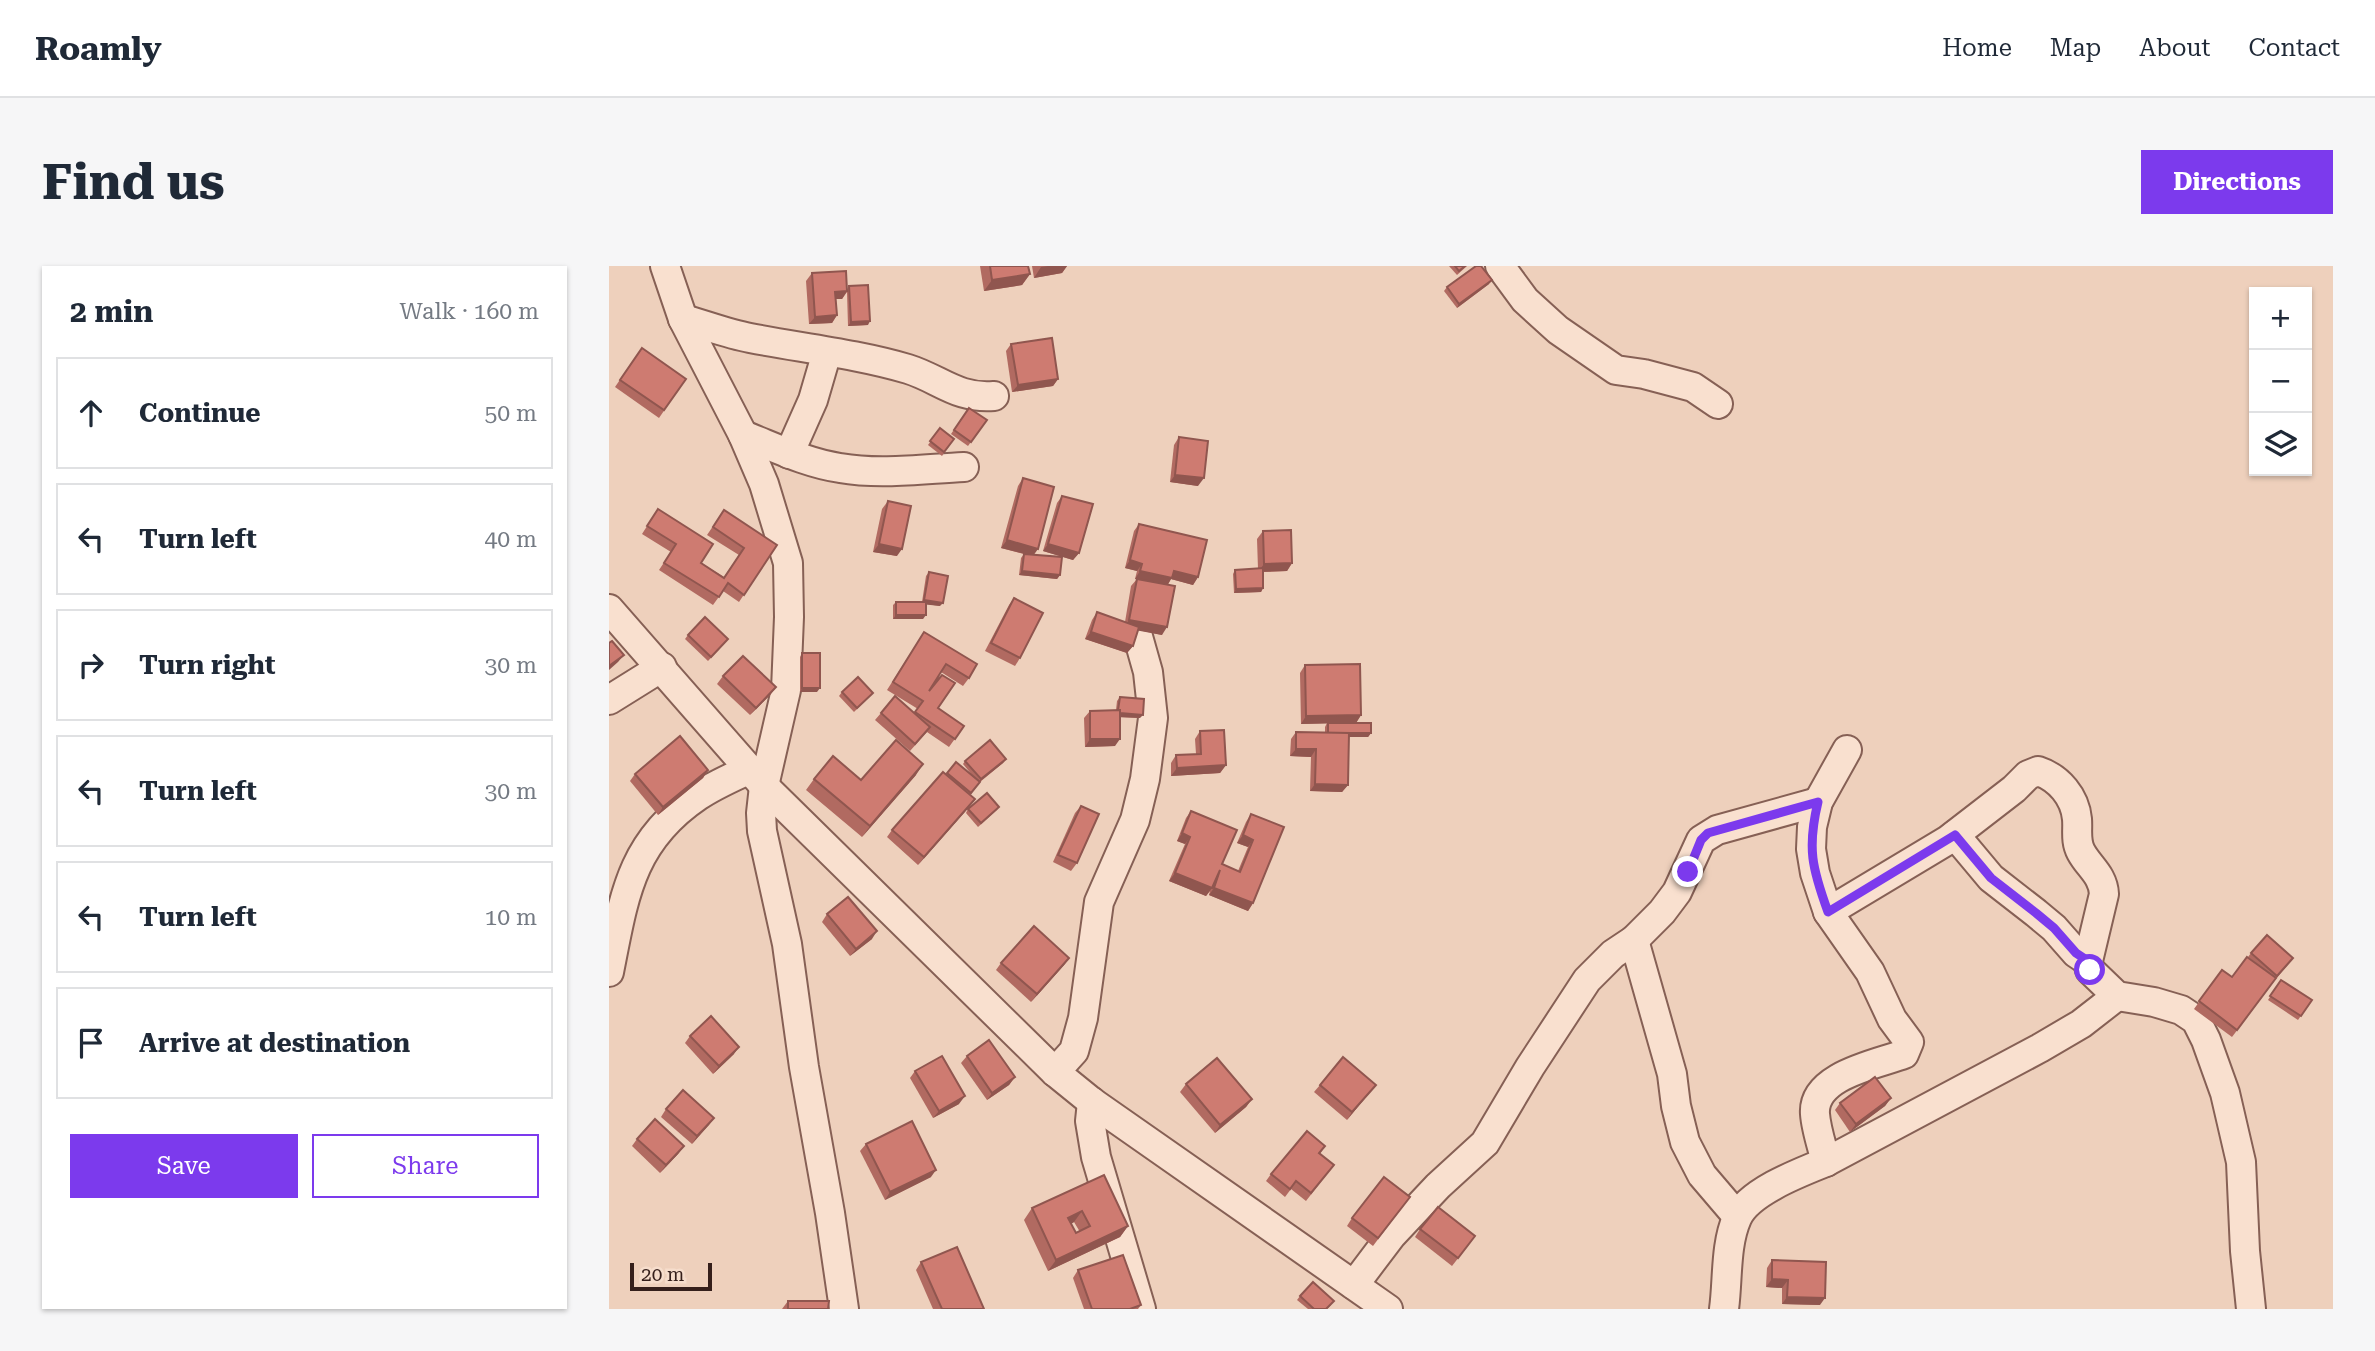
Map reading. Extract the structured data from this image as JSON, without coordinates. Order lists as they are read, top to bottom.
{
  "scale_bar": "20 m",
  "page": {
    "header": "Roamly",
    "nav": [
      "Home",
      "Map",
      "About",
      "Contact"
    ],
    "buttons": [
      "Directions",
      ["Save", "Share"]
    ],
    "title": "Find us",
    "heading": ["2 min", "Walk · 160 m"],
    "map_buttons": ["+", "−"],
    "list": [
      ["Continue", "50 m"],
      ["Turn left", "40 m"],
      ["Turn right", "30 m"],
      ["Turn left", "30 m"],
      ["Turn left", "10 m"],
      "Arrive at destination"
    ],
    "scale": "20 m"
  }
}
